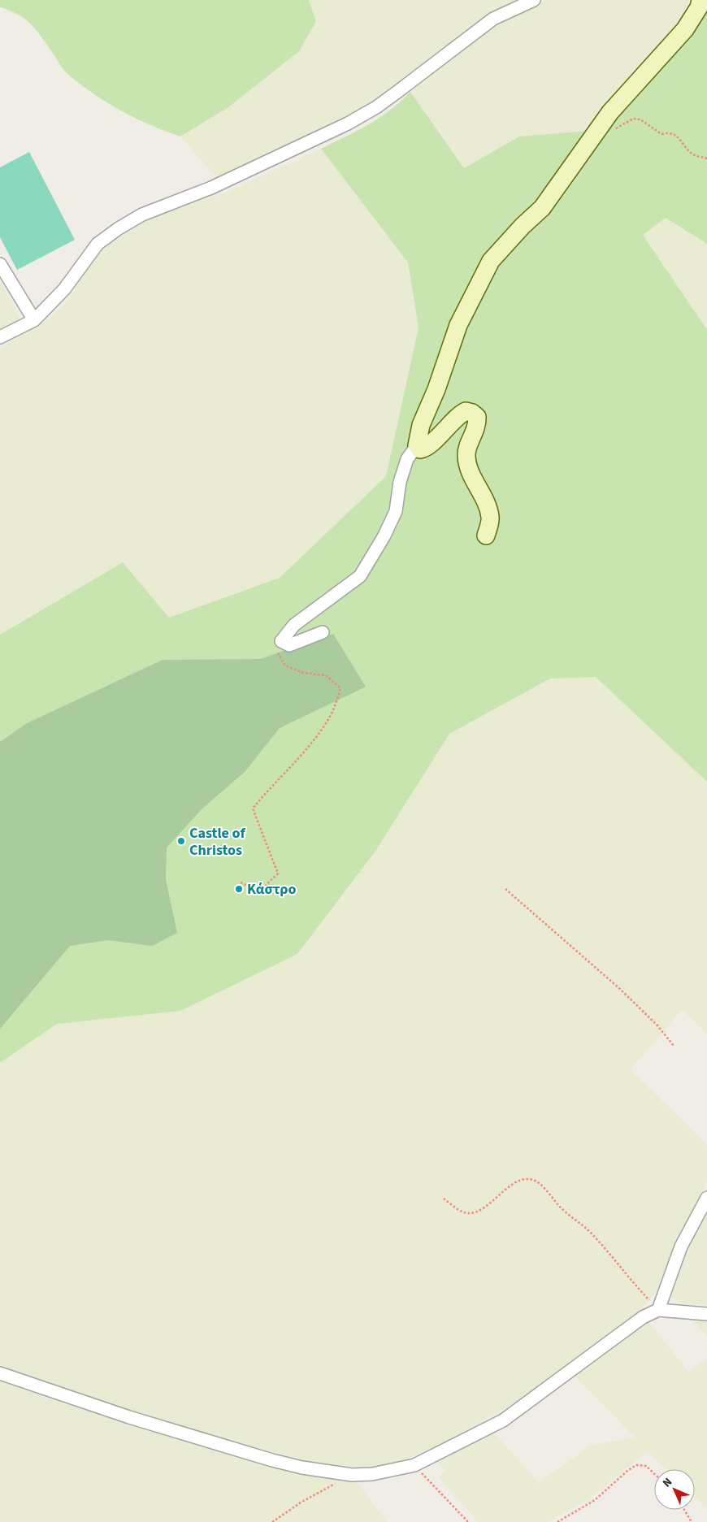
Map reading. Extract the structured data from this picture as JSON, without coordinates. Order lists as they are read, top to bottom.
{
  "places": ["Castle of Christos", "Κάστρο"],
  "north": "top left"
}
